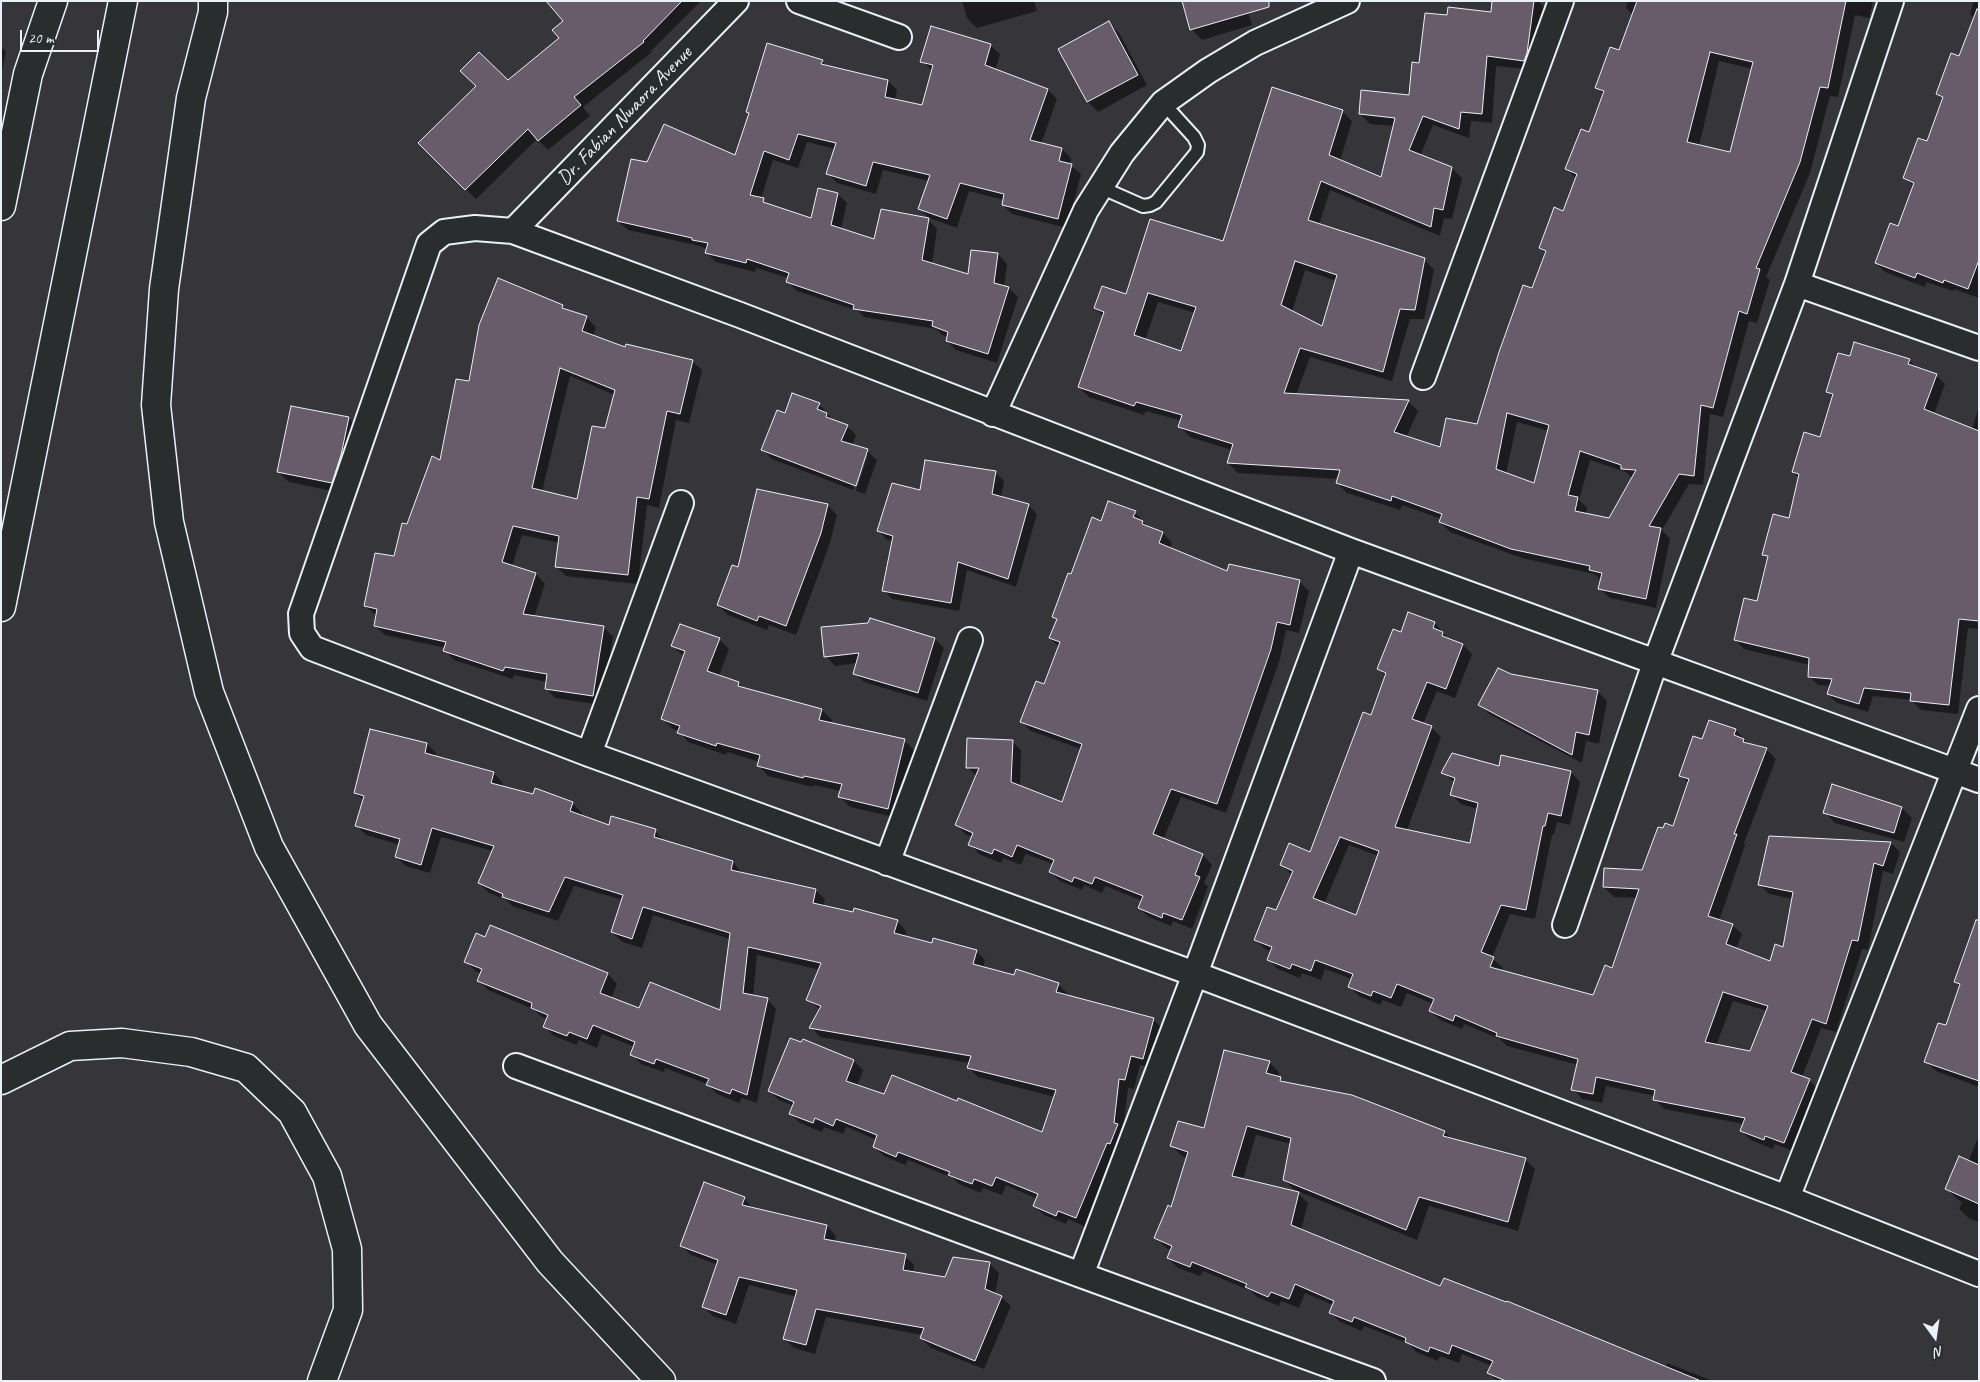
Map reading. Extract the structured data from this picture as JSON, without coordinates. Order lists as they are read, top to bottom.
{
  "streets": {
    "street": ["Dr. Fabian Nwaora Avenue"]
  },
  "scale_bar": "20 m",
  "north": "bottom"
}
